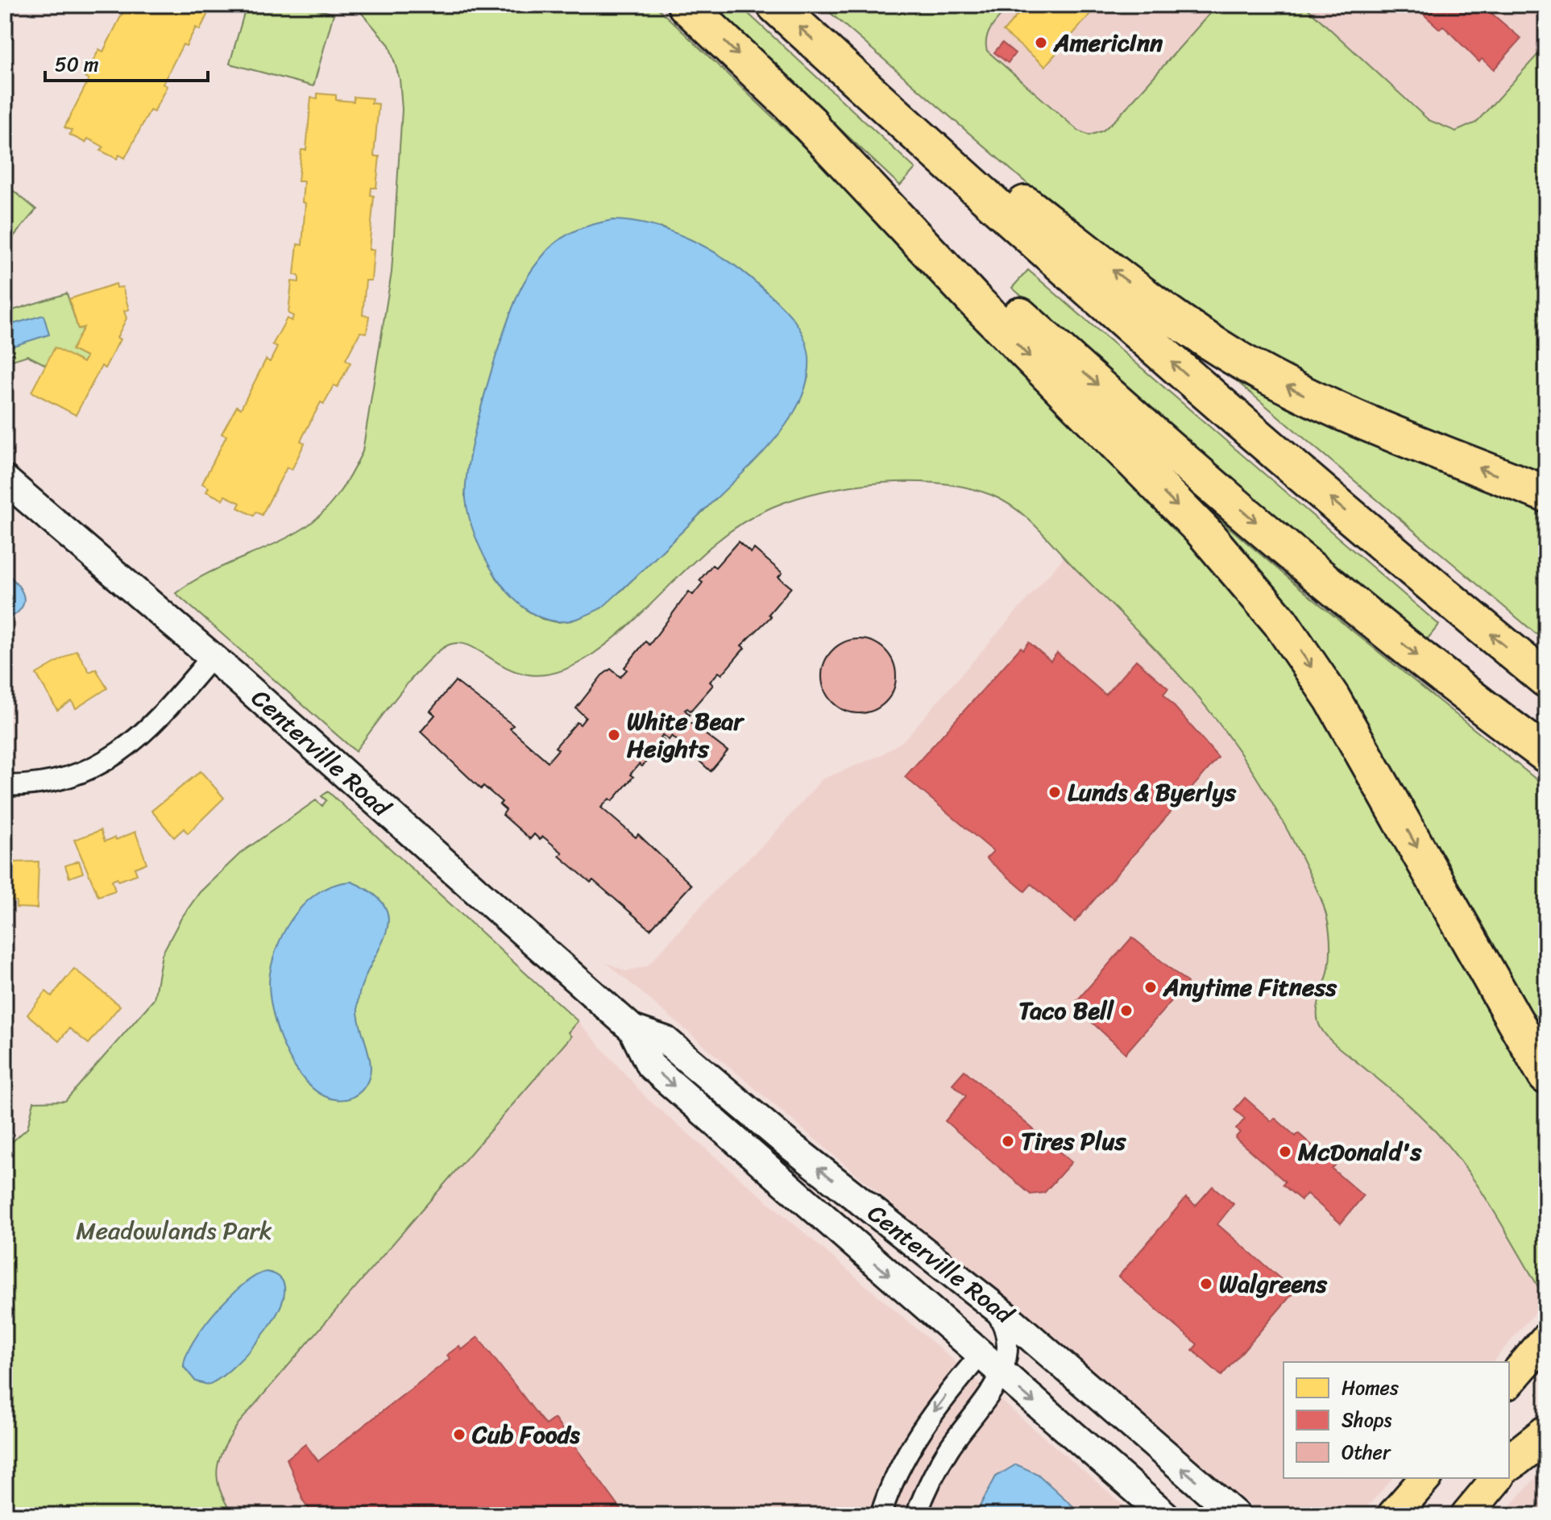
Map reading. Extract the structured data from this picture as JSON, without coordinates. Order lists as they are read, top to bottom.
{
  "streets": {
    "main road": ["Centerville Road"]
  },
  "parks": ["Meadowlands Park"],
  "places": [
    "AmericInn",
    "White Bear Heights",
    "Lunds & Byerlys",
    "Anytime Fitness",
    "Taco Bell",
    "Tires Plus",
    "McDonald's",
    "Walgreens",
    "Cub Foods"
  ],
  "legend": ["Homes", "Shops", "Other"],
  "scale_bar": "50 m"
}
